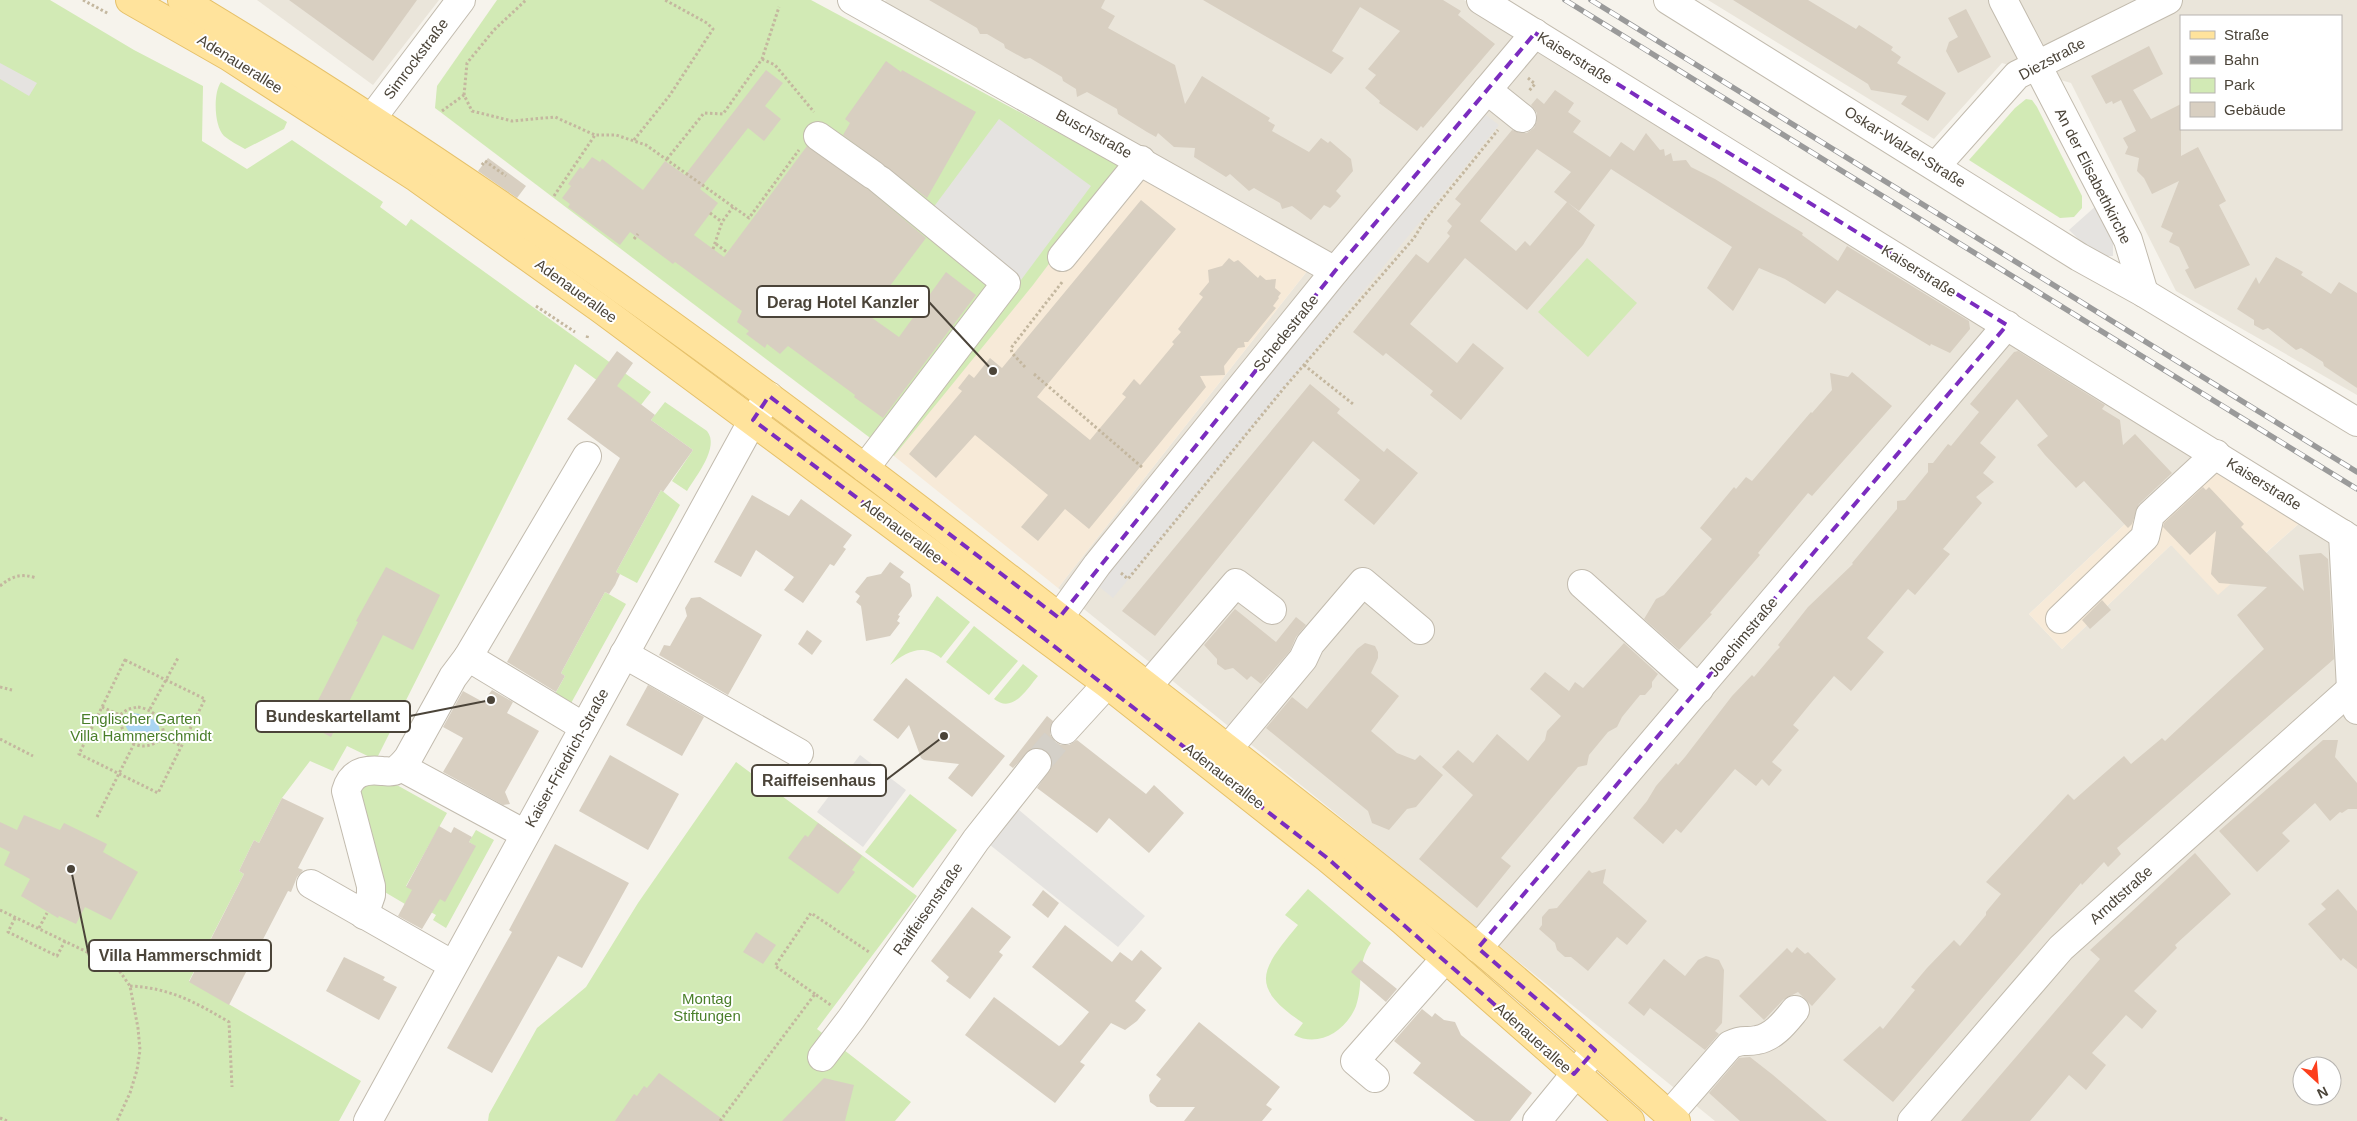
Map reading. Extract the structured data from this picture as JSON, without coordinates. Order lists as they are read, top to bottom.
{
  "streets": {
    "main road": ["Adenauerallee"],
    "street": [
      "Kaiserstraße",
      "Simrockstraße",
      "Diezstraße",
      "Buschstraße",
      "Oskar-Walzel-Straße",
      "An der Elisabethkirche",
      "Schedestraße",
      "Joachimstraße",
      "Kaiser-Friedrich-Straße",
      "Arndtstraße",
      "Raiffeisenstraße"
    ]
  },
  "crossings": [
    ["Kaiserstraße", "Schedestraße"],
    ["Kaiserstraße", "Joachimstraße"],
    ["Simrockstraße", "Adenauerallee"],
    ["Diezstraße", "Oskar-Walzel-Straße"],
    ["Diezstraße", "An der Elisabethkirche"],
    ["Adenauerallee", "Schedestraße"],
    ["Adenauerallee", "Joachimstraße"],
    ["Adenauerallee", "Kaiser-Friedrich-Straße"],
    ["Buschstraße", "Schedestraße"],
    ["Oskar-Walzel-Straße", "An der Elisabethkirche"]
  ],
  "parks": ["Englischer Garten Villa Hammerschmidt", "Montag Stiftungen"],
  "places": [
    "Derag Hotel Kanzler",
    "Bundeskartellamt",
    "Raiffeisenhaus",
    "Villa Hammerschmidt"
  ],
  "legend": [
    "Straße",
    "Bahn",
    "Park",
    "Gebäude"
  ],
  "north": "bottom right"
}
